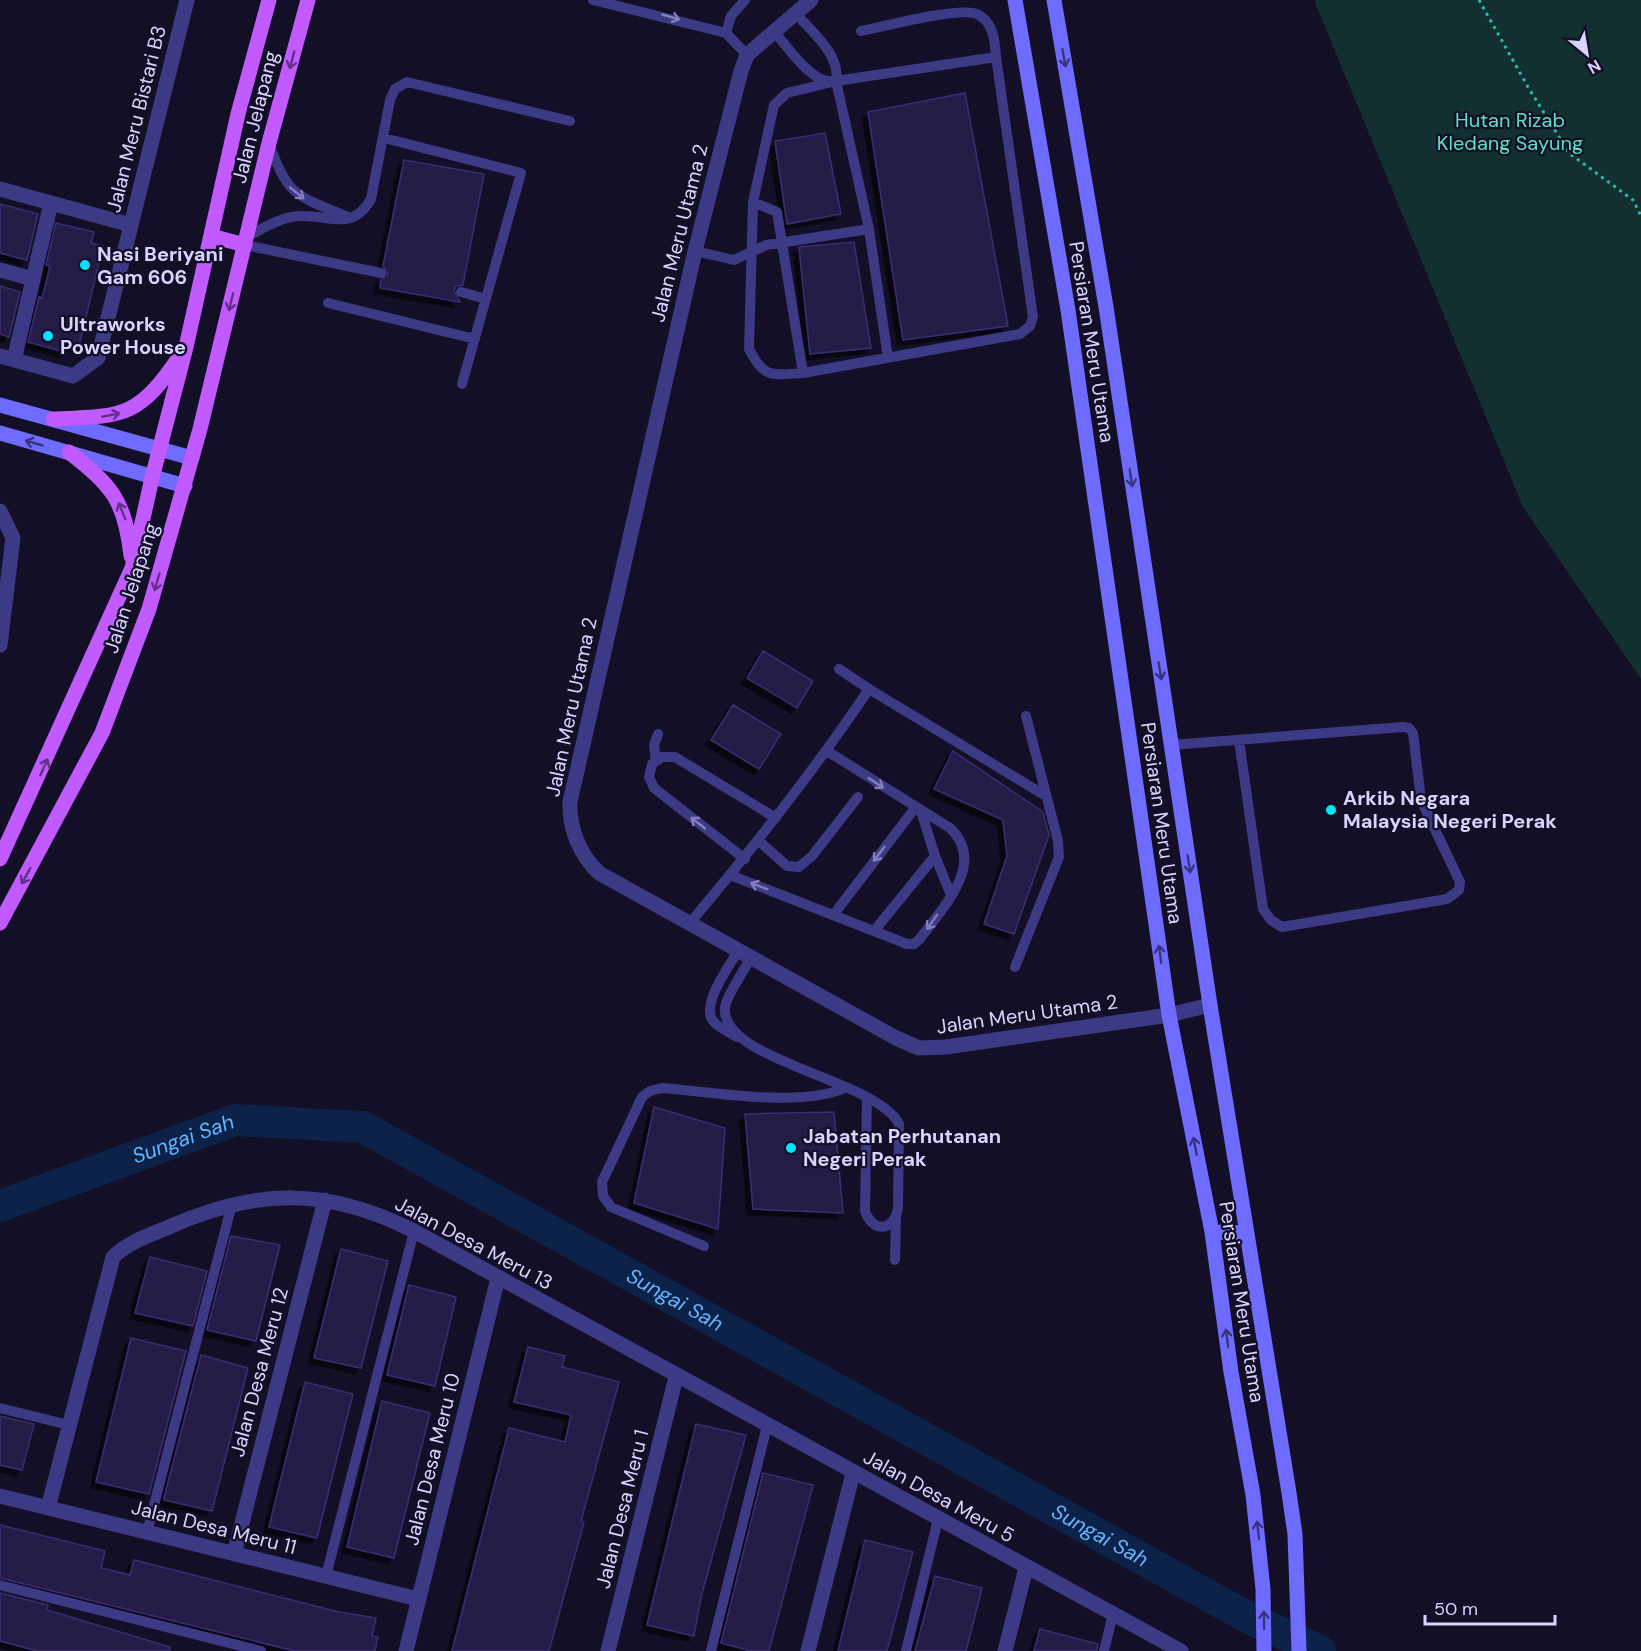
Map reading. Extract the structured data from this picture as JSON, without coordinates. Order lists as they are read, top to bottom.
{
  "streets": {
    "main road": ["Jalan Jelapang", "Persiaran Meru Utama"],
    "street": [
      "Jalan Meru Bistari B3",
      "Jalan Meru Utama 2",
      "Jalan Desa Meru 13",
      "Jalan Desa Meru 12",
      "Jalan Desa Meru 10",
      "Jalan Desa Meru 5",
      "Jalan Desa Meru 1",
      "Jalan Desa Meru 11"
    ]
  },
  "crossings": [
    ["Jalan Meru Utama 2", "Persiaran Meru Utama"],
    ["Jalan Desa Meru 13", "Jalan Desa Meru 12"],
    ["Jalan Desa Meru 13", "Jalan Desa Meru 10"],
    ["Jalan Desa Meru 13", "Jalan Desa Meru 5"],
    ["Jalan Desa Meru 13", "Jalan Desa Meru 1"],
    ["Jalan Desa Meru 13", "Jalan Desa Meru 11"],
    ["Jalan Desa Meru 12", "Jalan Desa Meru 11"],
    ["Jalan Desa Meru 10", "Jalan Desa Meru 11"],
    ["Jalan Desa Meru 5", "Jalan Desa Meru 1"]
  ],
  "water": ["Sungai Sah"],
  "parks": ["Hutan Rizab Kledang Sayung"],
  "places": [
    "Nasi Beriyani Gam 606",
    "Ultraworks Power House",
    "Arkib Negara Malaysia Negeri Perak",
    "Jabatan Perhutanan Negeri Perak"
  ],
  "scale_bar": "50 m",
  "north": "bottom right"
}
